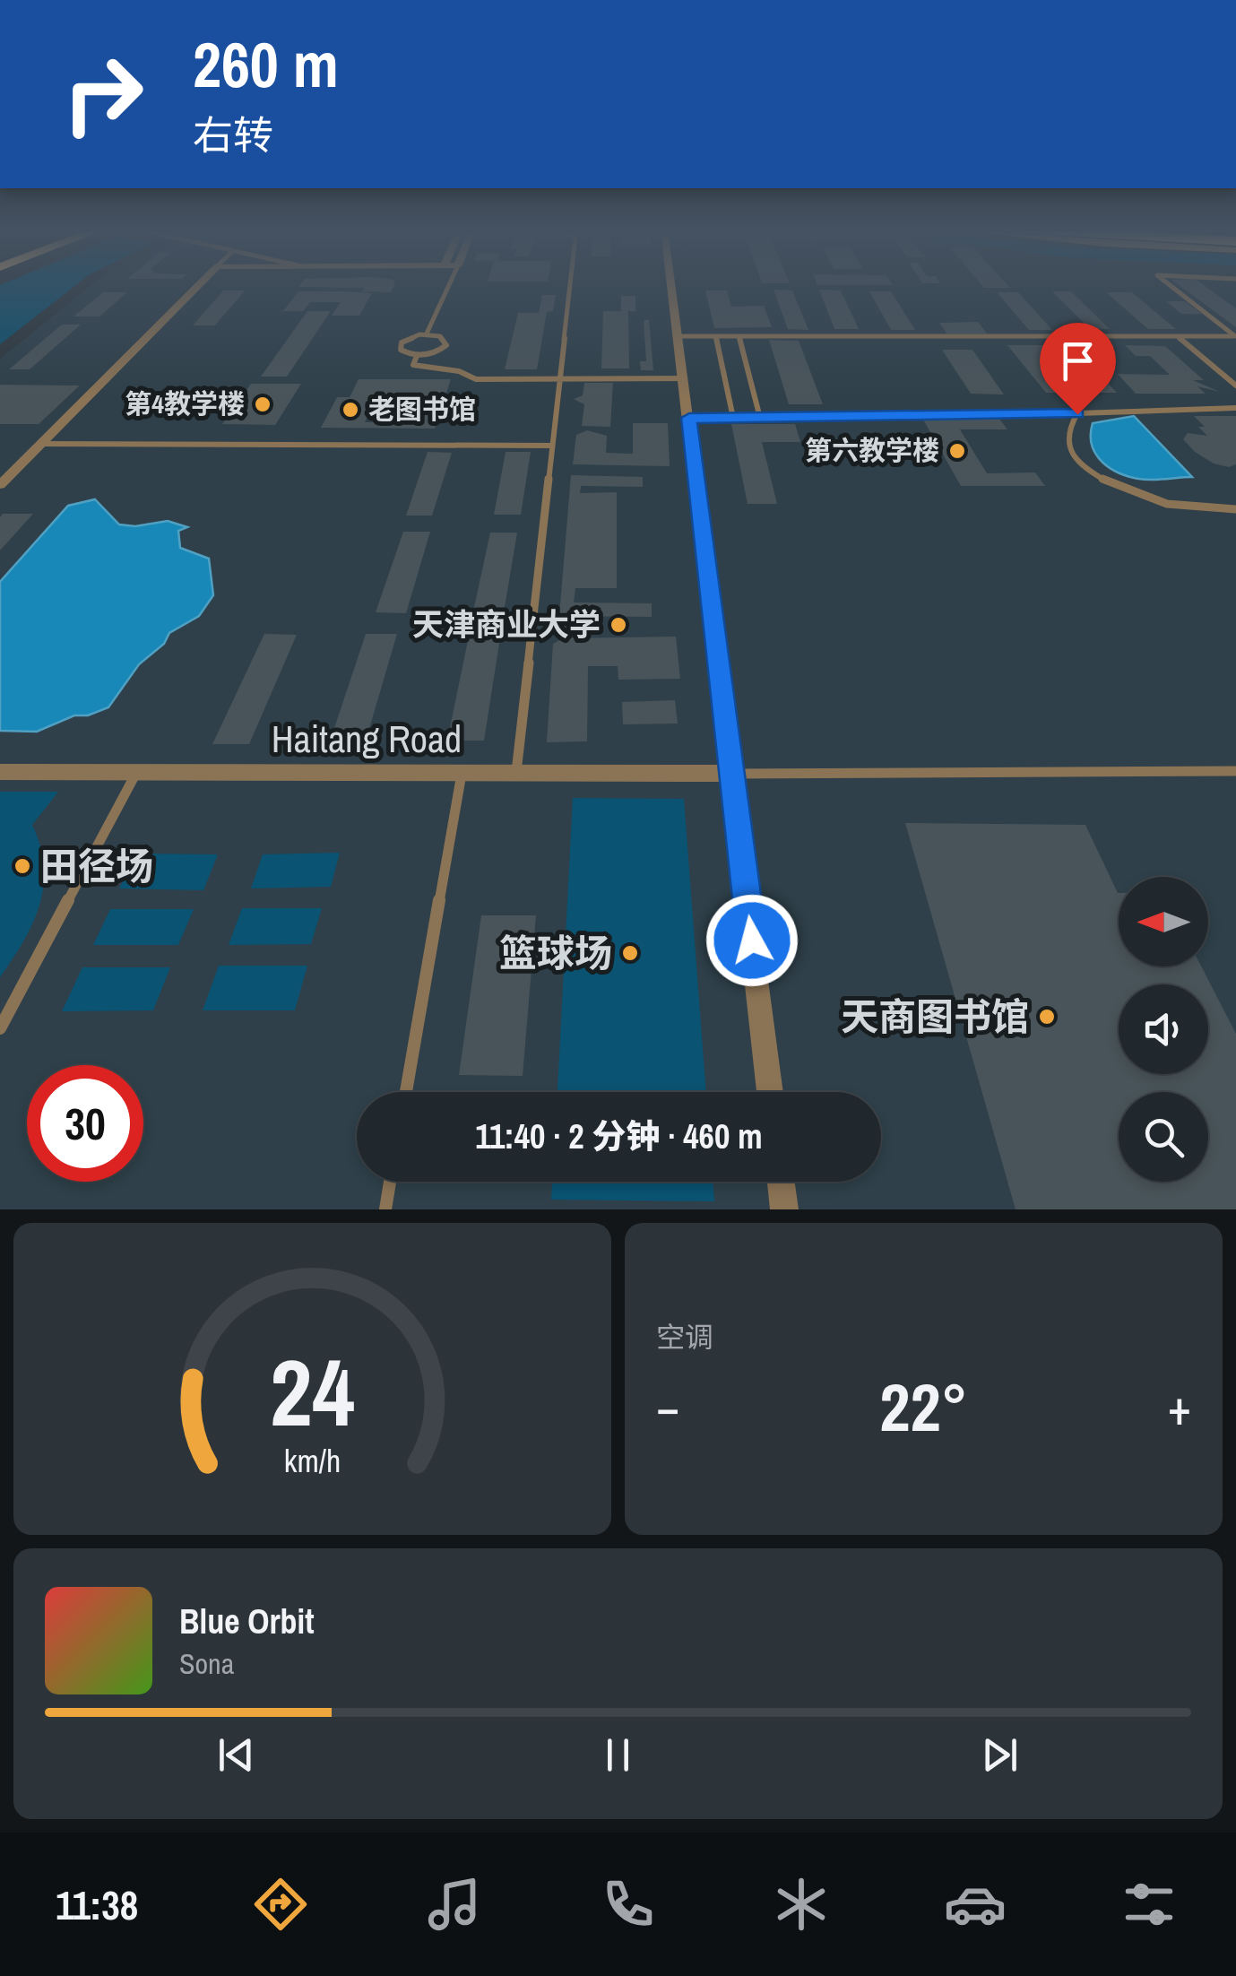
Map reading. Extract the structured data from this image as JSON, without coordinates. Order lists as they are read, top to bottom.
{
  "streets": {
    "street": ["Haitang Road"]
  },
  "places": [
    "第4教学楼",
    "老图书馆",
    "第六教学楼",
    "天津商业大学",
    "田径场",
    "篮球场",
    "天商图书馆"
  ],
  "north": "left",
  "page": {
    "turn": ["260 m", "右转"],
    "limit": "30",
    "trip": "11:40 · 2 分钟 · 460 m",
    "tile": "空调",
    "heat": ["−", "22°", "+"],
    "song": ["Blue Orbit", "Sona"],
    "tabs": "11:38",
    "gauge": ["24", "km/h"]
  }
}
